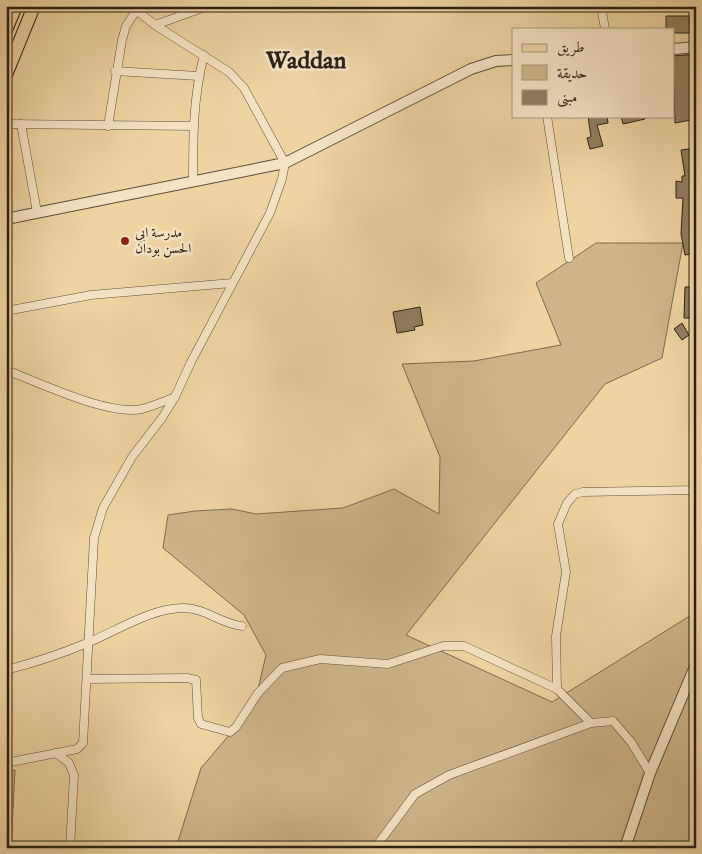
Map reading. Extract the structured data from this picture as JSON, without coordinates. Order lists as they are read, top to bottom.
{
  "districts": ["Waddan"],
  "places": ["مدرسة ابي الحسن بودان"],
  "legend": ["طريق", "حديقة", "مبنى"]
}
